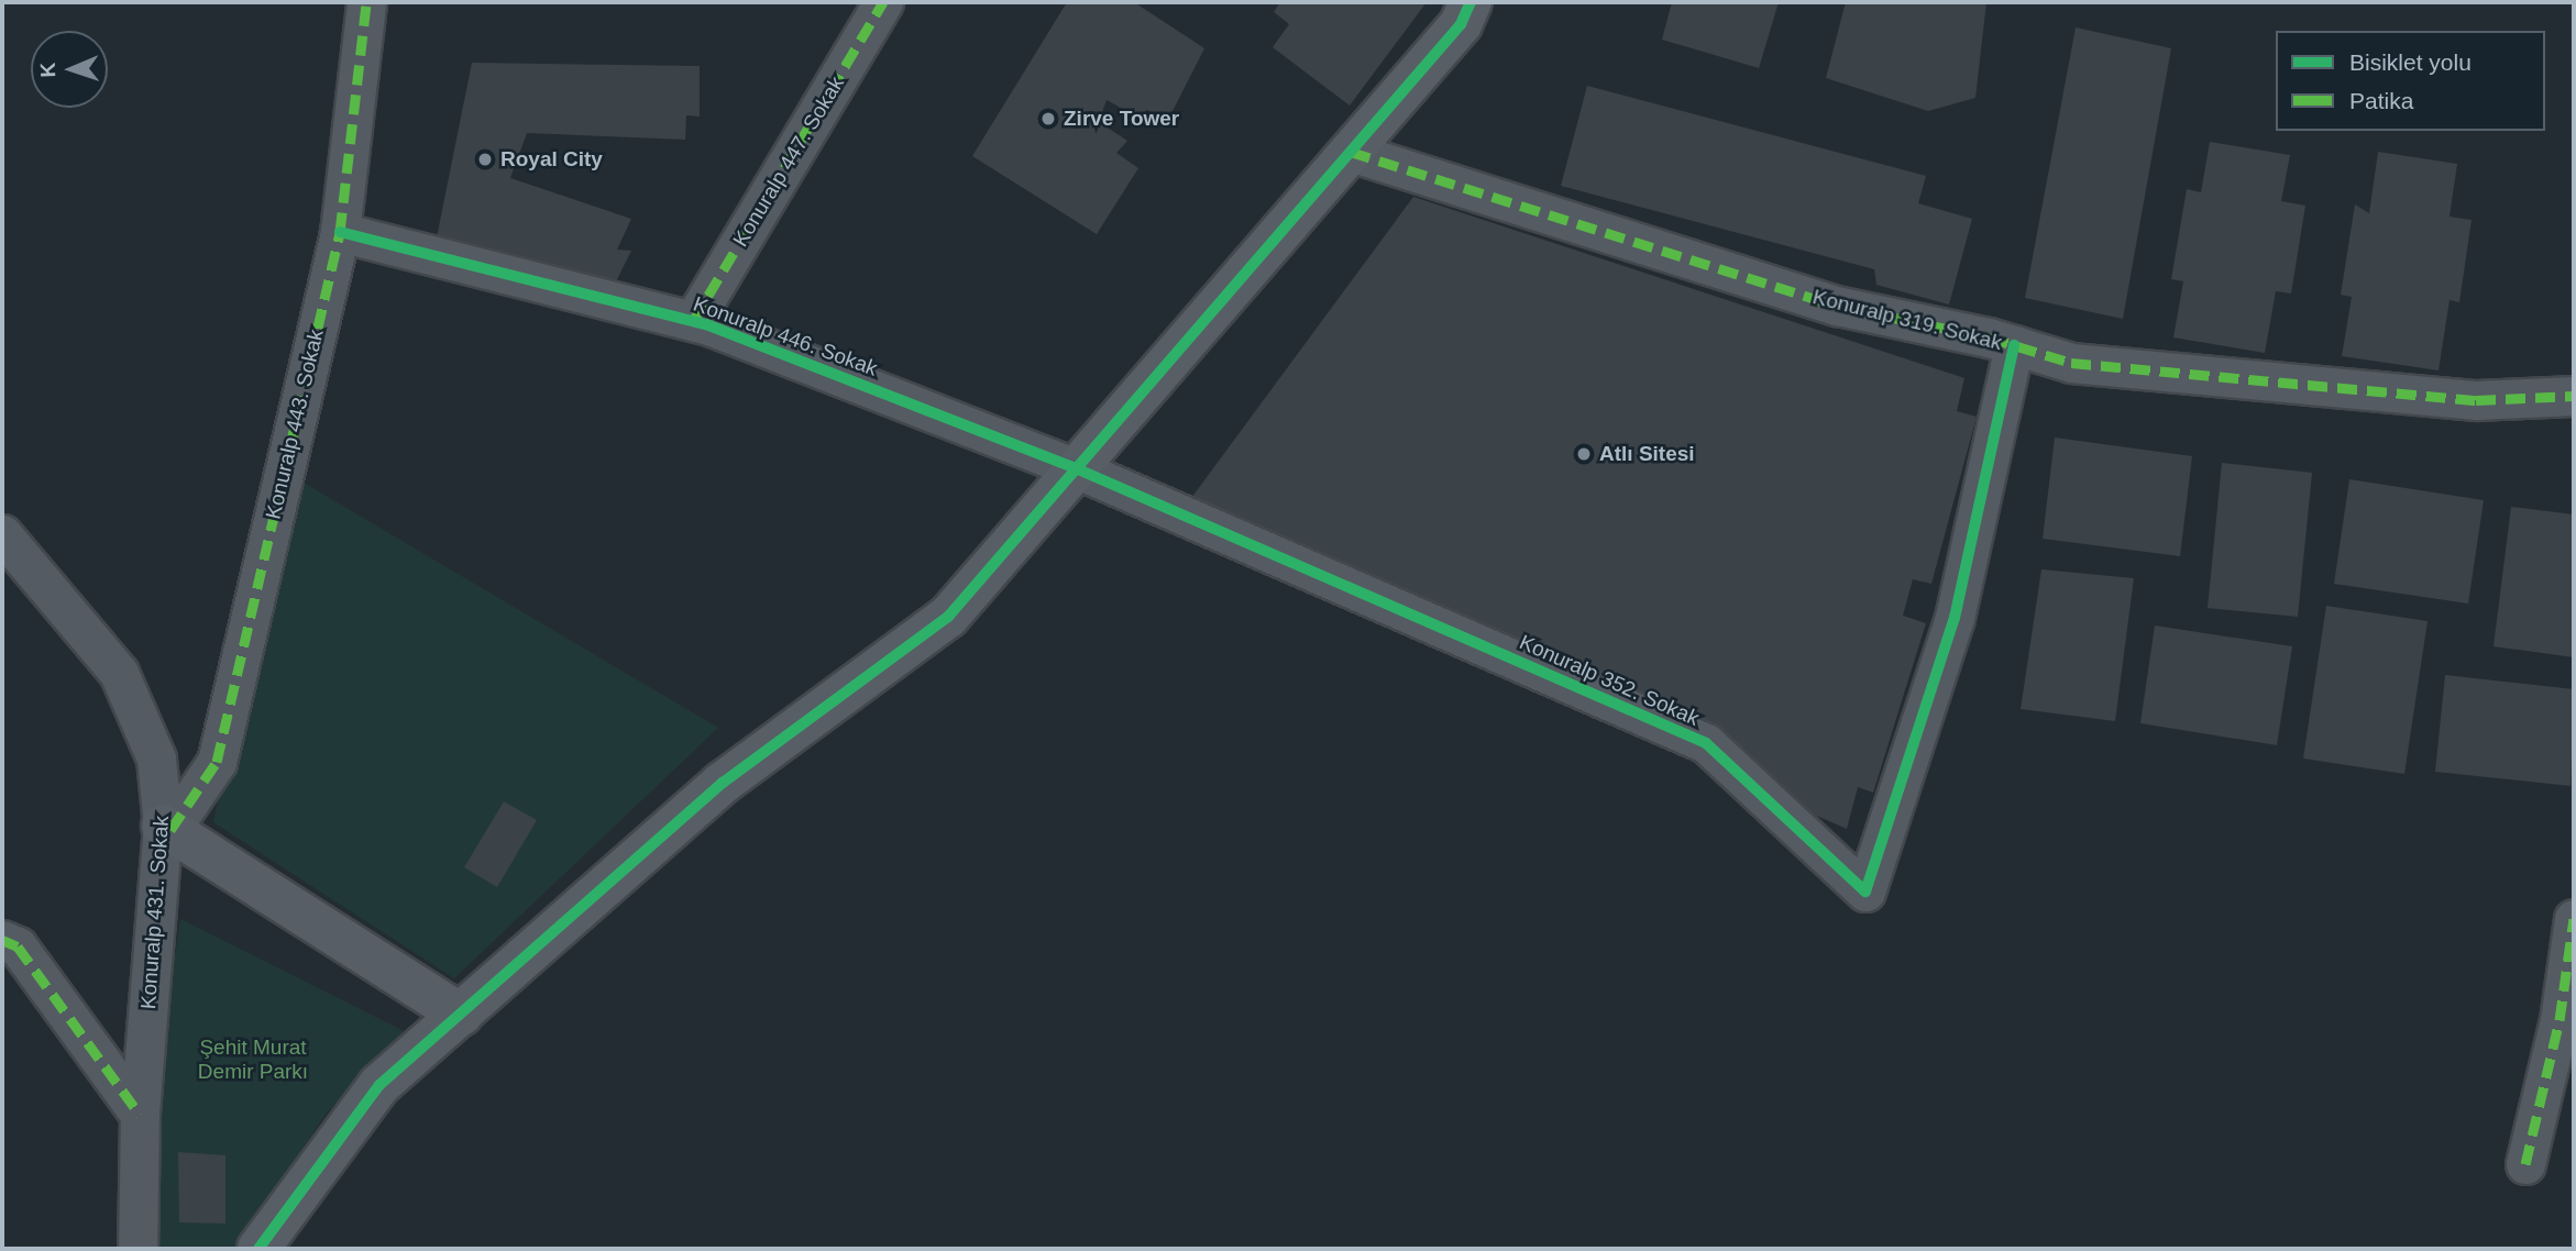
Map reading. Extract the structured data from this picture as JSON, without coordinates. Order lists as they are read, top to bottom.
{
  "streets": {
    "street": [
      "Konuralp 447. Sokak",
      "Konuralp 319. Sokak",
      "Konuralp 446. Sokak",
      "Konuralp 443. Sokak",
      "Konuralp 352. Sokak",
      "Konuralp 431. Sokak"
    ]
  },
  "crossings": [
    ["Konuralp 447. Sokak", "Konuralp 446. Sokak"],
    ["Konuralp 319. Sokak", "Konuralp 352. Sokak"],
    ["Konuralp 446. Sokak", "Konuralp 443. Sokak"],
    ["Konuralp 446. Sokak", "Konuralp 352. Sokak"],
    ["Konuralp 443. Sokak", "Konuralp 431. Sokak"]
  ],
  "parks": ["Şehit Murat Demir Parkı"],
  "places": ["Zirve Tower", "Royal City", "Atlı Sitesi"],
  "legend": ["Bisiklet yolu", "Patika"],
  "north": "left"
}
